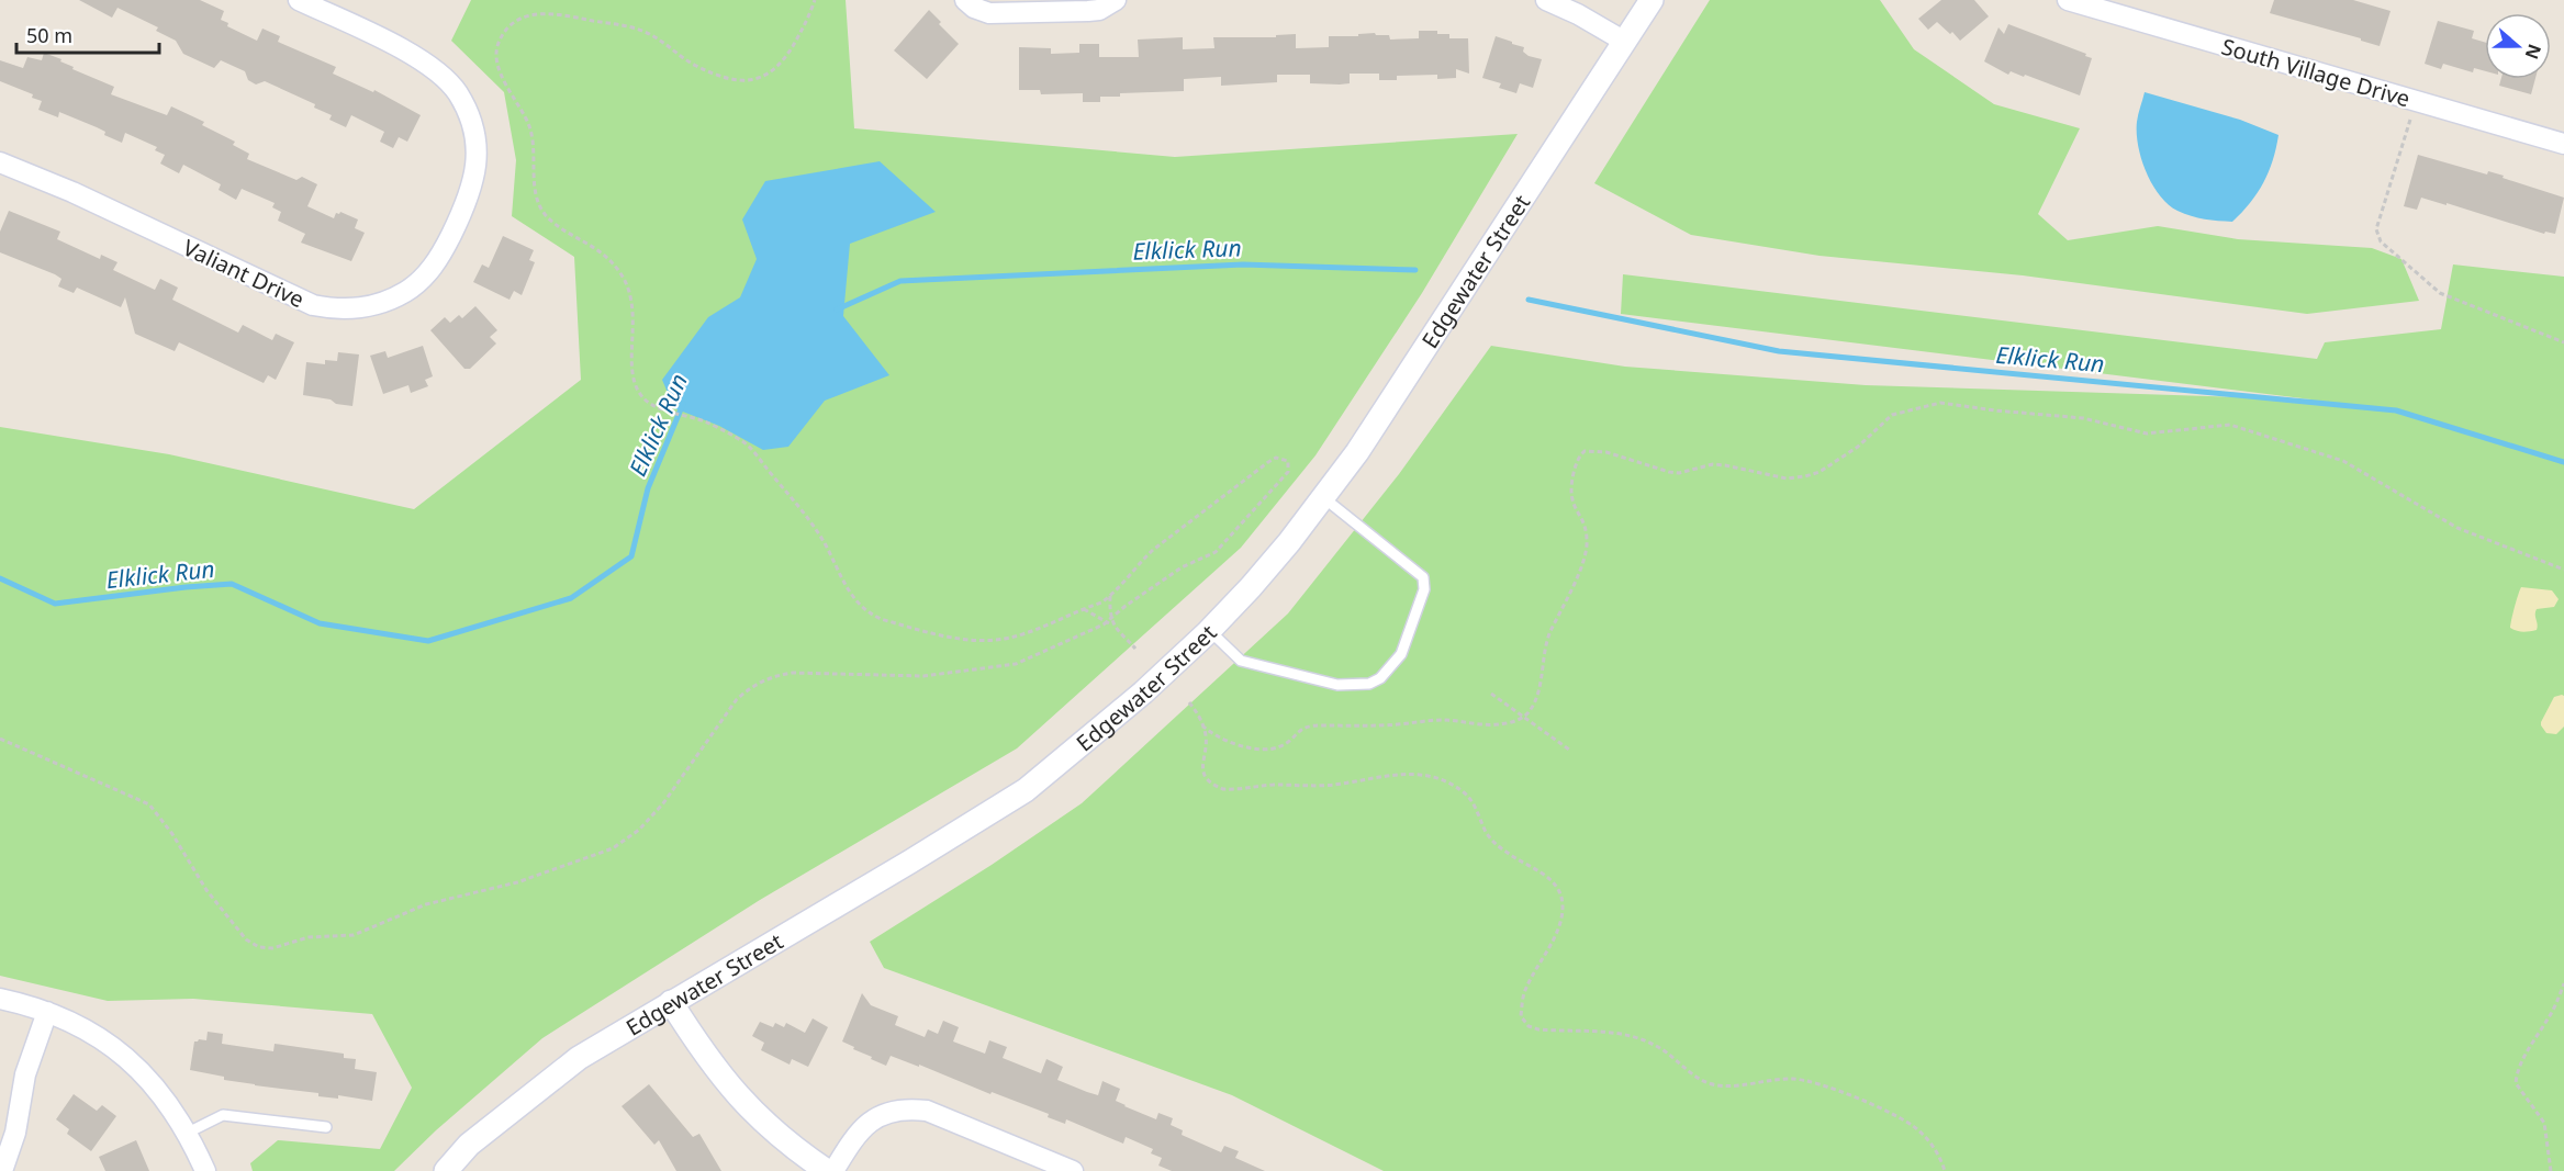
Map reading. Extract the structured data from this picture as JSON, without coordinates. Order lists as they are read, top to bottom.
{
  "streets": {
    "street": ["South Village Drive", "Edgewater Street", "Valiant Drive"]
  },
  "water": ["Elklick Run"],
  "scale_bar": "50 m",
  "north": "right"
}
